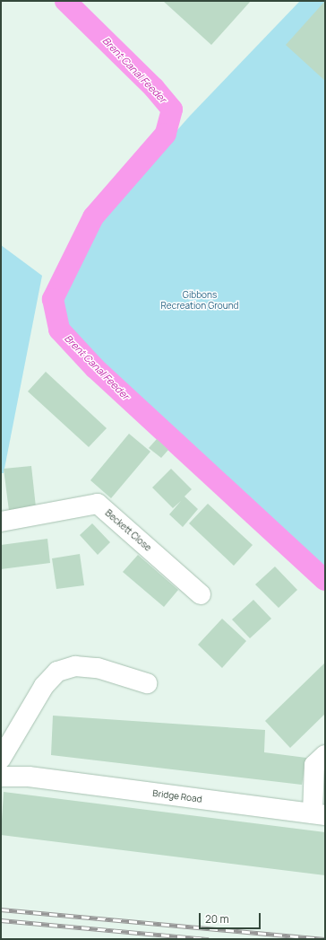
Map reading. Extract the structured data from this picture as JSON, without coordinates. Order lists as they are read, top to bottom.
{
  "streets": {
    "street": ["Beckett Close", "Bridge Road"]
  },
  "water": ["Brent Canal Feeder"],
  "parks": ["Gibbons Recreation Ground"],
  "scale_bar": "20 m"
}
